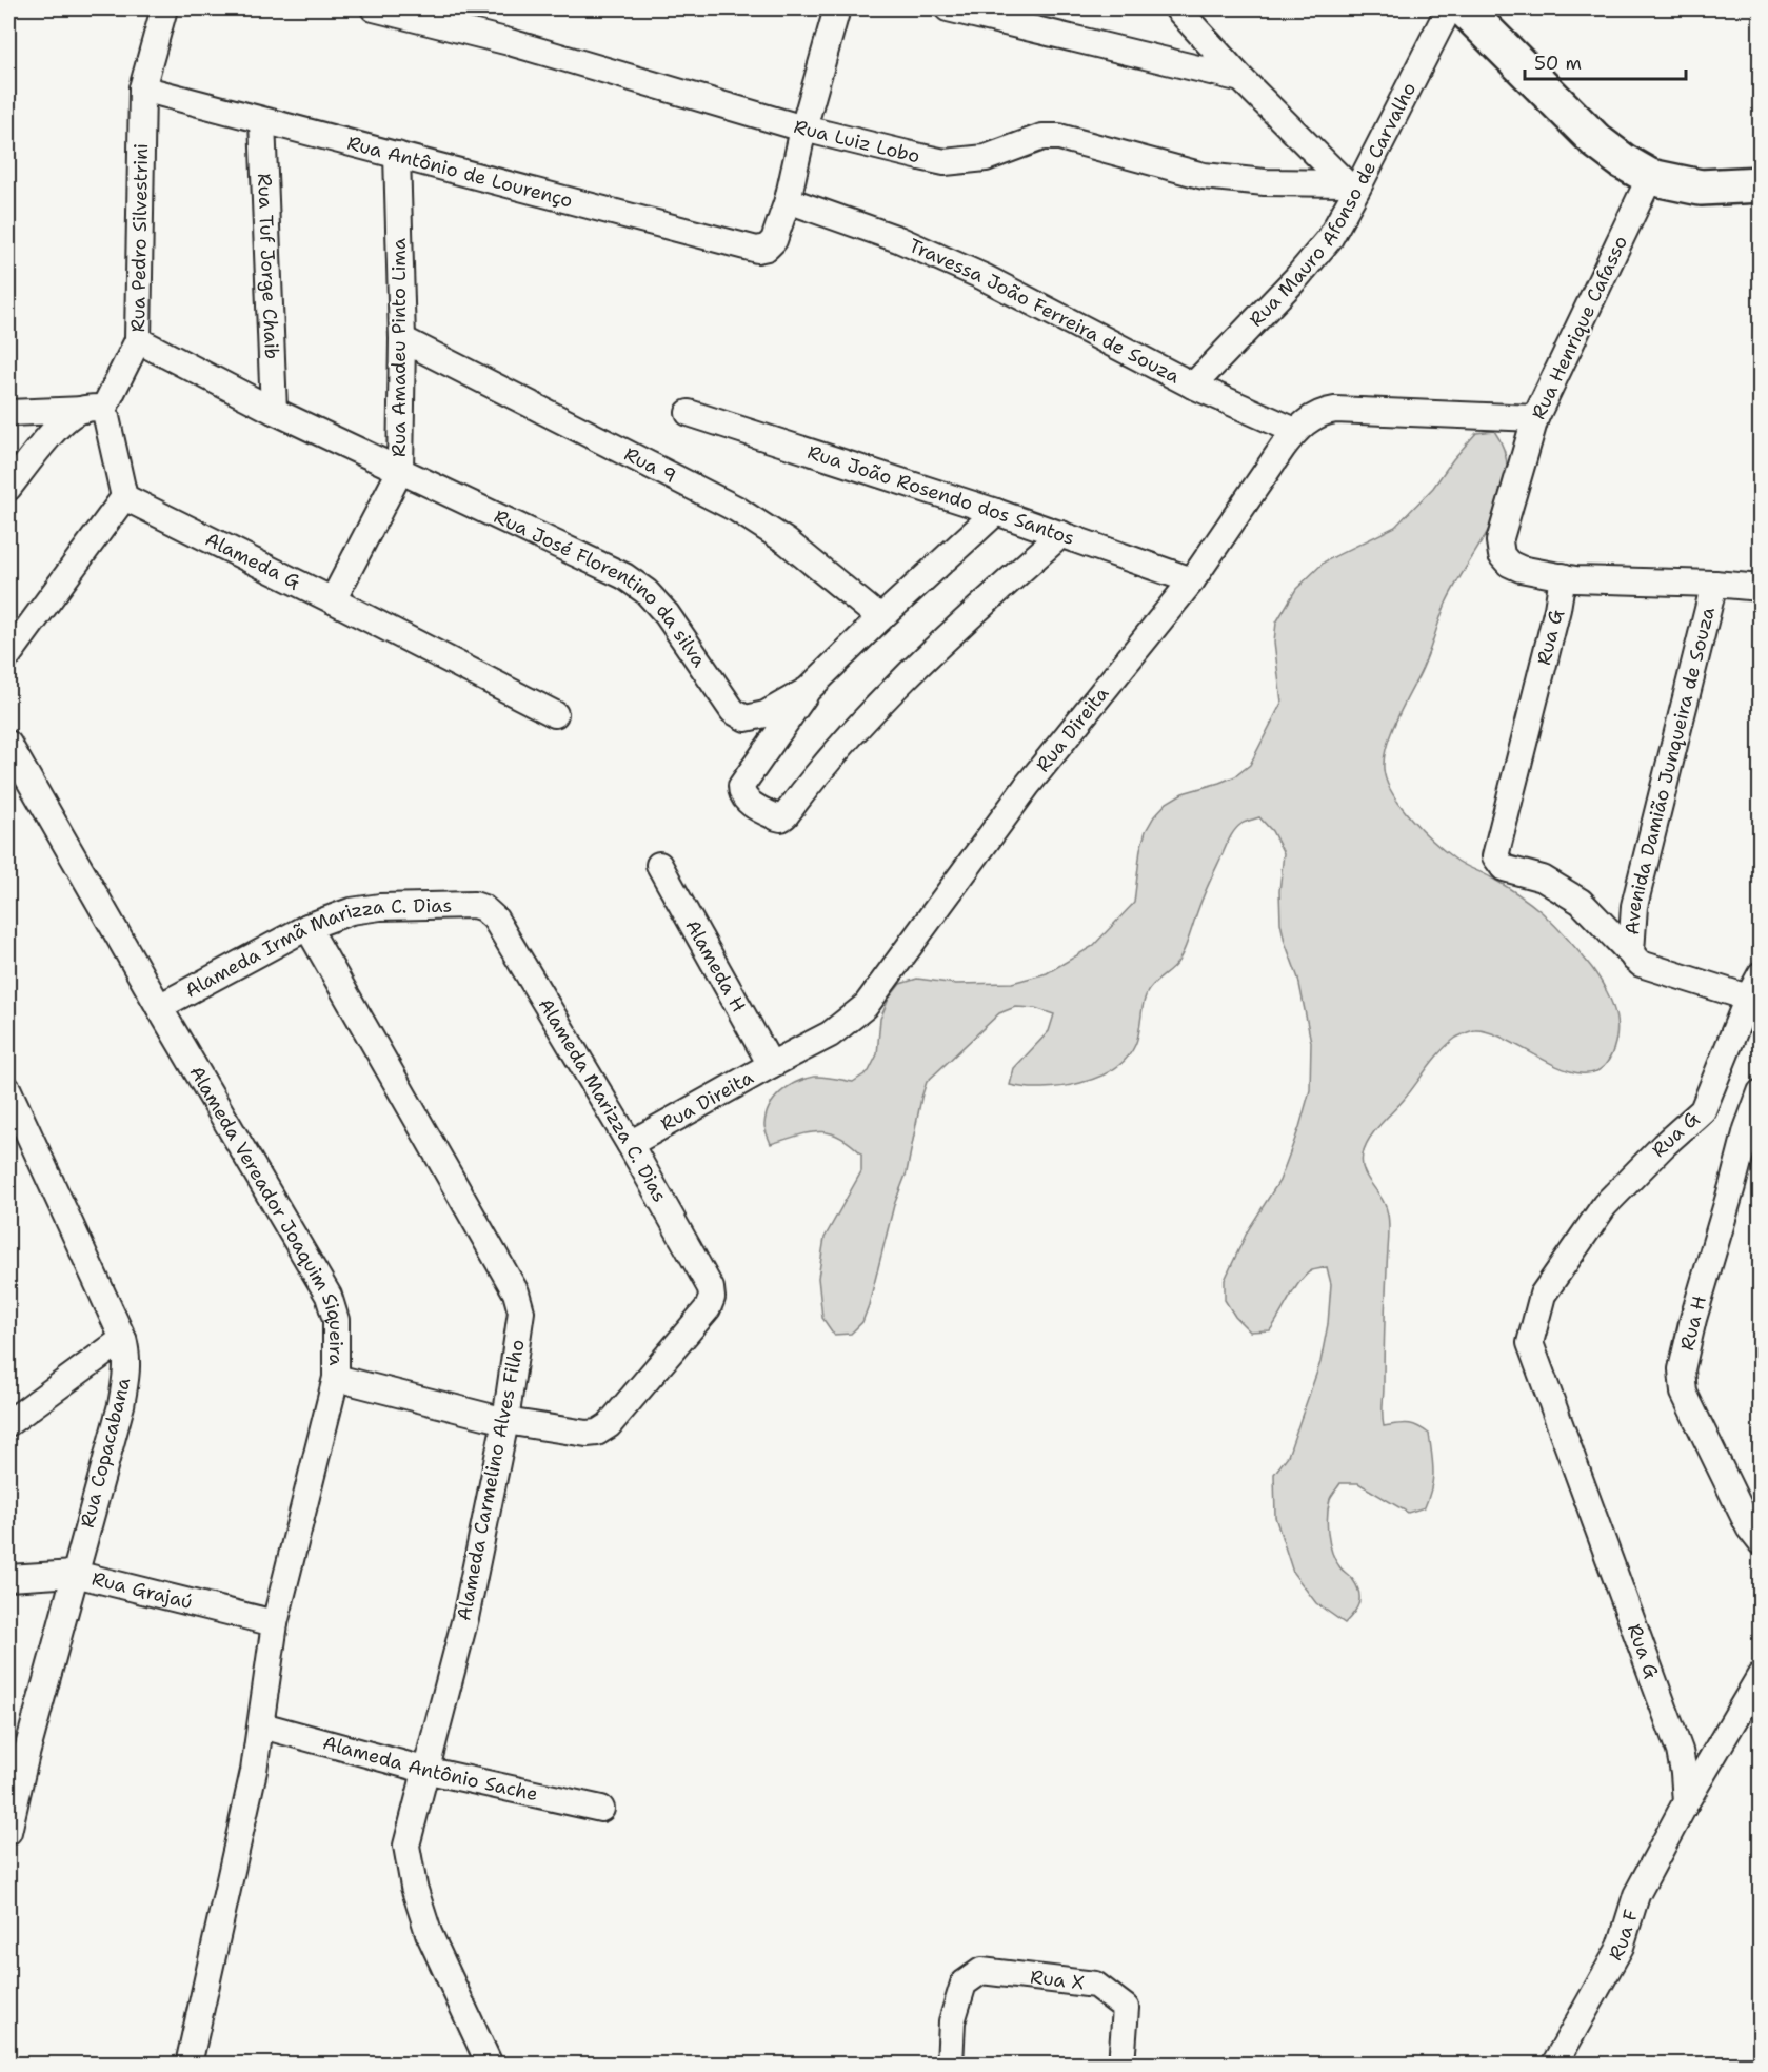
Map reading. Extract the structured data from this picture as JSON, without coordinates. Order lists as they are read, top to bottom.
{
  "streets": {
    "street": [
      "Rua Luiz Lobo",
      "Rua Antônio de Lourenço",
      "Rua Mauro Afonso de Carvalho",
      "Rua Pedro Silvestrini",
      "Rua Tuf Jorge Chaib",
      "Travessa João Ferreira de Souza",
      "Rua Henrique Cafasso",
      "Rua Amadeu Pinto Lima",
      "Rua 9",
      "Rua João Rosendo dos Santos",
      "Alameda G",
      "Rua José Florentino da silva",
      "Rua G",
      "Rua Direita",
      "Avenida Damião Junqueira de Souza",
      "Alameda Irmã Marizza C. Dias",
      "Alameda H",
      "Alameda Marizza C. Dias",
      "Alameda Vereador Joaquim Siqueira",
      "Rua H",
      "Rua Copacabana",
      "Alameda Carmelino Alves Filho",
      "Rua Grajaú",
      "Alameda Antônio Sache",
      "Rua F",
      "Rua X"
    ]
  },
  "crossings": [
    ["Rua Luiz Lobo", "Rua Mauro Afonso de Carvalho"],
    ["Rua Antônio de Lourenço", "Rua Pedro Silvestrini"],
    ["Rua Antônio de Lourenço", "Rua Tuf Jorge Chaib"],
    ["Rua Antônio de Lourenço", "Travessa João Ferreira de Souza"],
    ["Rua Antônio de Lourenço", "Rua Amadeu Pinto Lima"],
    ["Rua Mauro Afonso de Carvalho", "Travessa João Ferreira de Souza"],
    ["Rua Pedro Silvestrini", "Rua José Florentino da silva"],
    ["Rua Tuf Jorge Chaib", "Rua José Florentino da silva"],
    ["Travessa João Ferreira de Souza", "Rua Direita"],
    ["Rua Henrique Cafasso", "Rua G"],
    ["Rua Henrique Cafasso", "Rua Direita"],
    ["Rua Henrique Cafasso", "Avenida Damião Junqueira de Souza"],
    ["Rua Amadeu Pinto Lima", "Rua 9"],
    ["Rua Amadeu Pinto Lima", "Alameda G"],
    ["Rua Amadeu Pinto Lima", "Rua José Florentino da silva"],
    ["Rua 9", "Rua José Florentino da silva"],
    ["Rua João Rosendo dos Santos", "Rua José Florentino da silva"],
    ["Rua João Rosendo dos Santos", "Rua Direita"],
    ["Rua G", "Avenida Damião Junqueira de Souza"],
    ["Rua G", "Rua F"],
    ["Rua Direita", "Alameda H"],
    ["Rua Direita", "Alameda Marizza C. Dias"],
    ["Alameda Irmã Marizza C. Dias", "Alameda Marizza C. Dias"],
    ["Alameda Irmã Marizza C. Dias", "Alameda Vereador Joaquim Siqueira"],
    ["Alameda Irmã Marizza C. Dias", "Alameda Carmelino Alves Filho"],
    ["Alameda Marizza C. Dias", "Alameda Carmelino Alves Filho"],
    ["Alameda Vereador Joaquim Siqueira", "Rua Grajaú"],
    ["Alameda Vereador Joaquim Siqueira", "Alameda Antônio Sache"],
    ["Rua Copacabana", "Rua Grajaú"],
    ["Alameda Carmelino Alves Filho", "Alameda Antônio Sache"]
  ],
  "scale_bar": "50 m"
}
